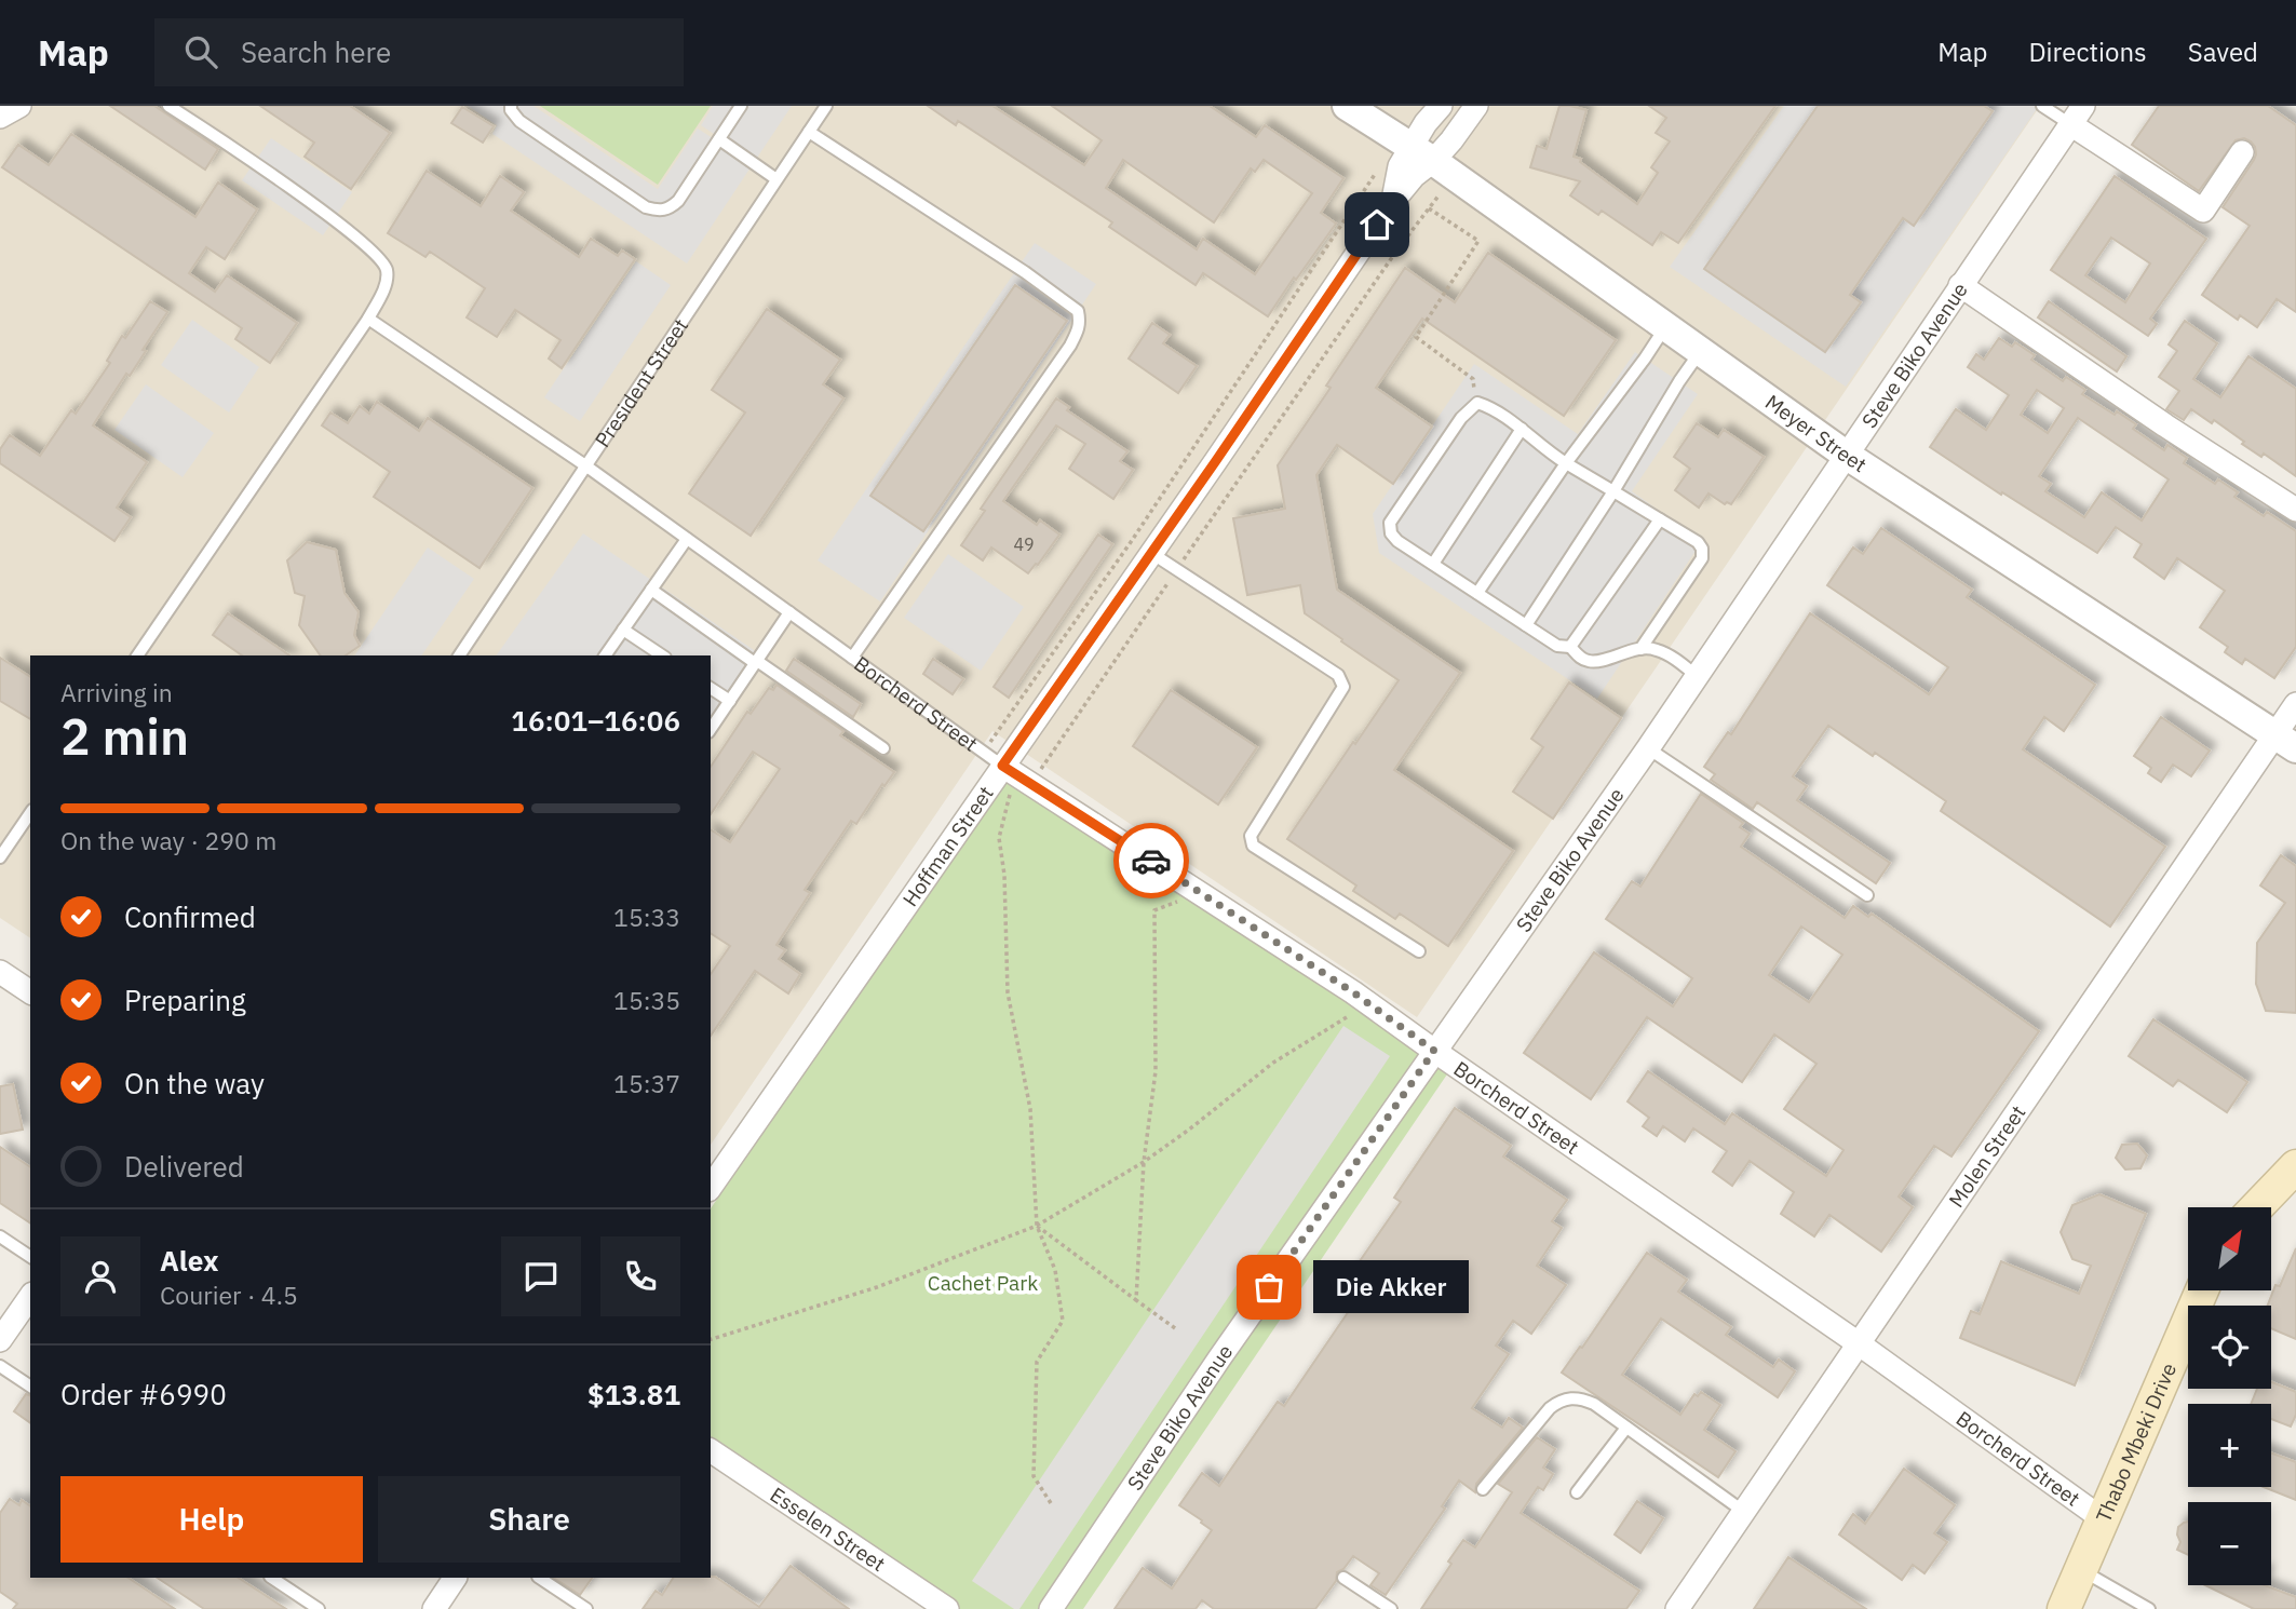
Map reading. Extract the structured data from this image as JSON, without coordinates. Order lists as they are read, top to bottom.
{
  "streets": {
    "main road": ["Thabo Mbeki Drive"],
    "street": [
      "Steve Biko Avenue",
      "Meyer Street",
      "Borcherd Street",
      "Hoffman Street",
      "Molen Street",
      "Esselen Street"
    ],
    "lane": ["President Street"]
  },
  "crossings": [
    ["Steve Biko Avenue", "Meyer Street"],
    ["Steve Biko Avenue", "Borcherd Street"],
    ["President Street", "Borcherd Street"],
    ["Meyer Street", "Hoffman Street"],
    ["Meyer Street", "Molen Street"],
    ["Borcherd Street", "Hoffman Street"],
    ["Borcherd Street", "Molen Street"],
    ["Borcherd Street", "Thabo Mbeki Drive"]
  ],
  "parks": ["Cachet Park"],
  "places": ["Die Akker"],
  "house_numbers": ["49"],
  "north": "top right",
  "page": {
    "header": "Map",
    "search": "Search here",
    "nav": ["Map", "Directions", "Saved"],
    "heading": ["2 min", "Arriving in", "16:01–16:06"],
    "panel": [
      "Alex",
      "Courier · 4.5",
      "Order #6990",
      "$13.81"
    ],
    "bar": "On the way · 290 m",
    "list": [
      ["Confirmed", "15:33"],
      ["Preparing", "15:35"],
      ["On the way", "15:37"],
      "Delivered"
    ],
    "map_buttons": ["+", "−"],
    "bubble": "Die Akker",
    "buttons": ["Help", "Share"]
  }
}
